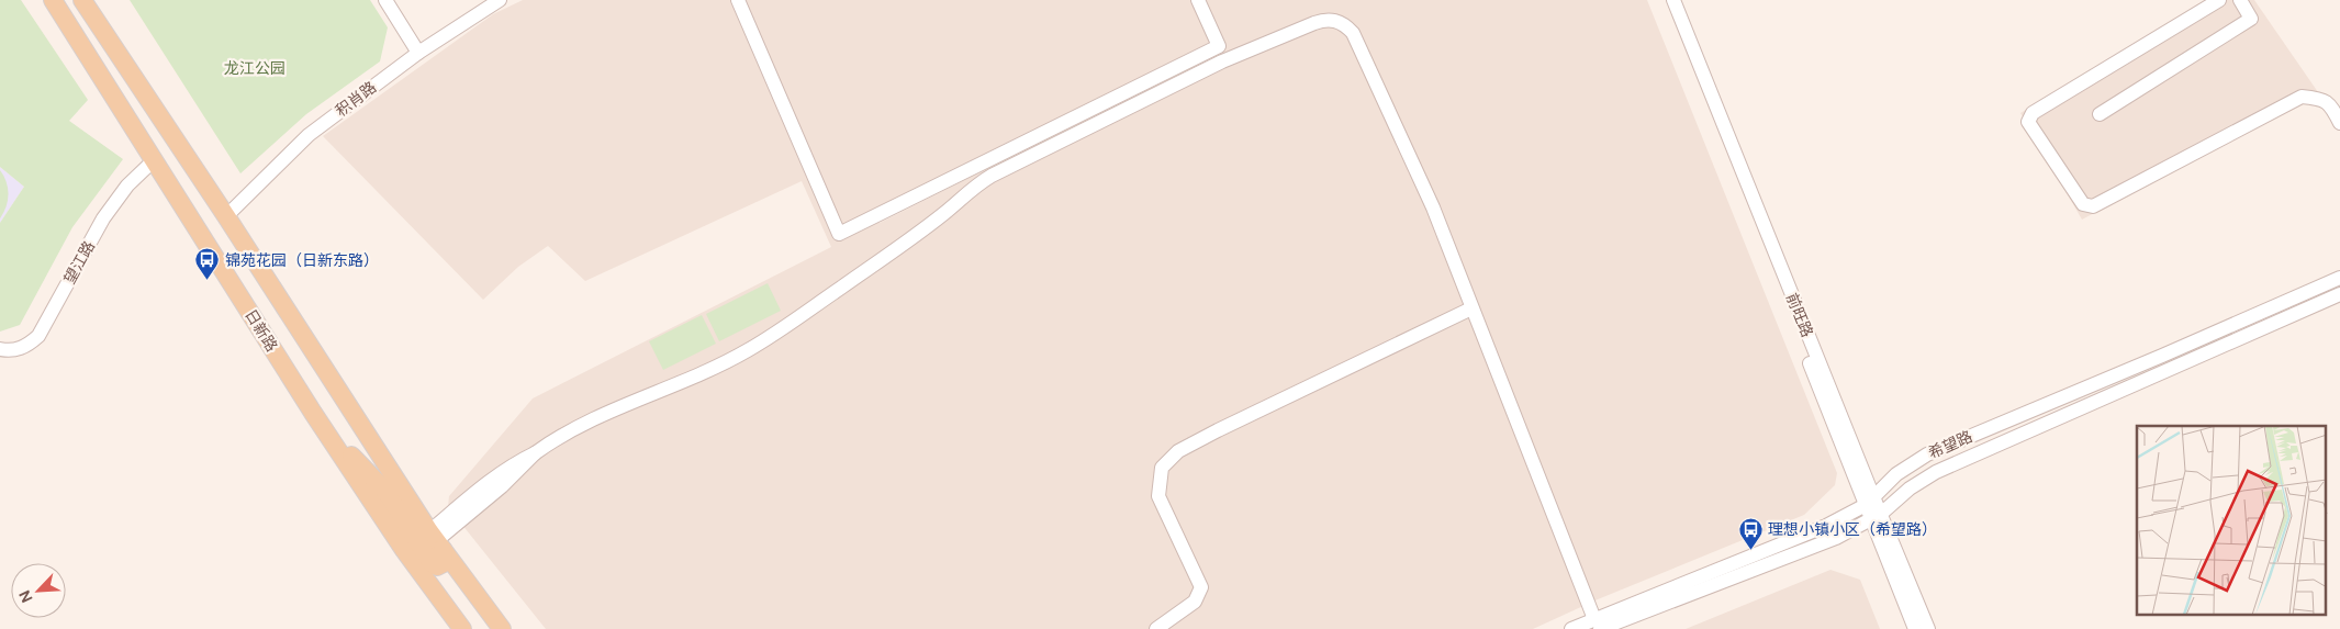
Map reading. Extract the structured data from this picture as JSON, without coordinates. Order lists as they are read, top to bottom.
{
  "streets": {
    "main road": ["日新路"],
    "street": [
      "积肖路",
      "望江路",
      "前旺路",
      "希望路"
    ]
  },
  "crossings": [
    ["望江路", "日新路"],
    ["前旺路", "希望路"]
  ],
  "parks": ["龙江公园"],
  "places": {
    "bus stop": ["锦苑花园（日新东路）", "理想小镇小区（希望路）"]
  },
  "north": "bottom left"
}
